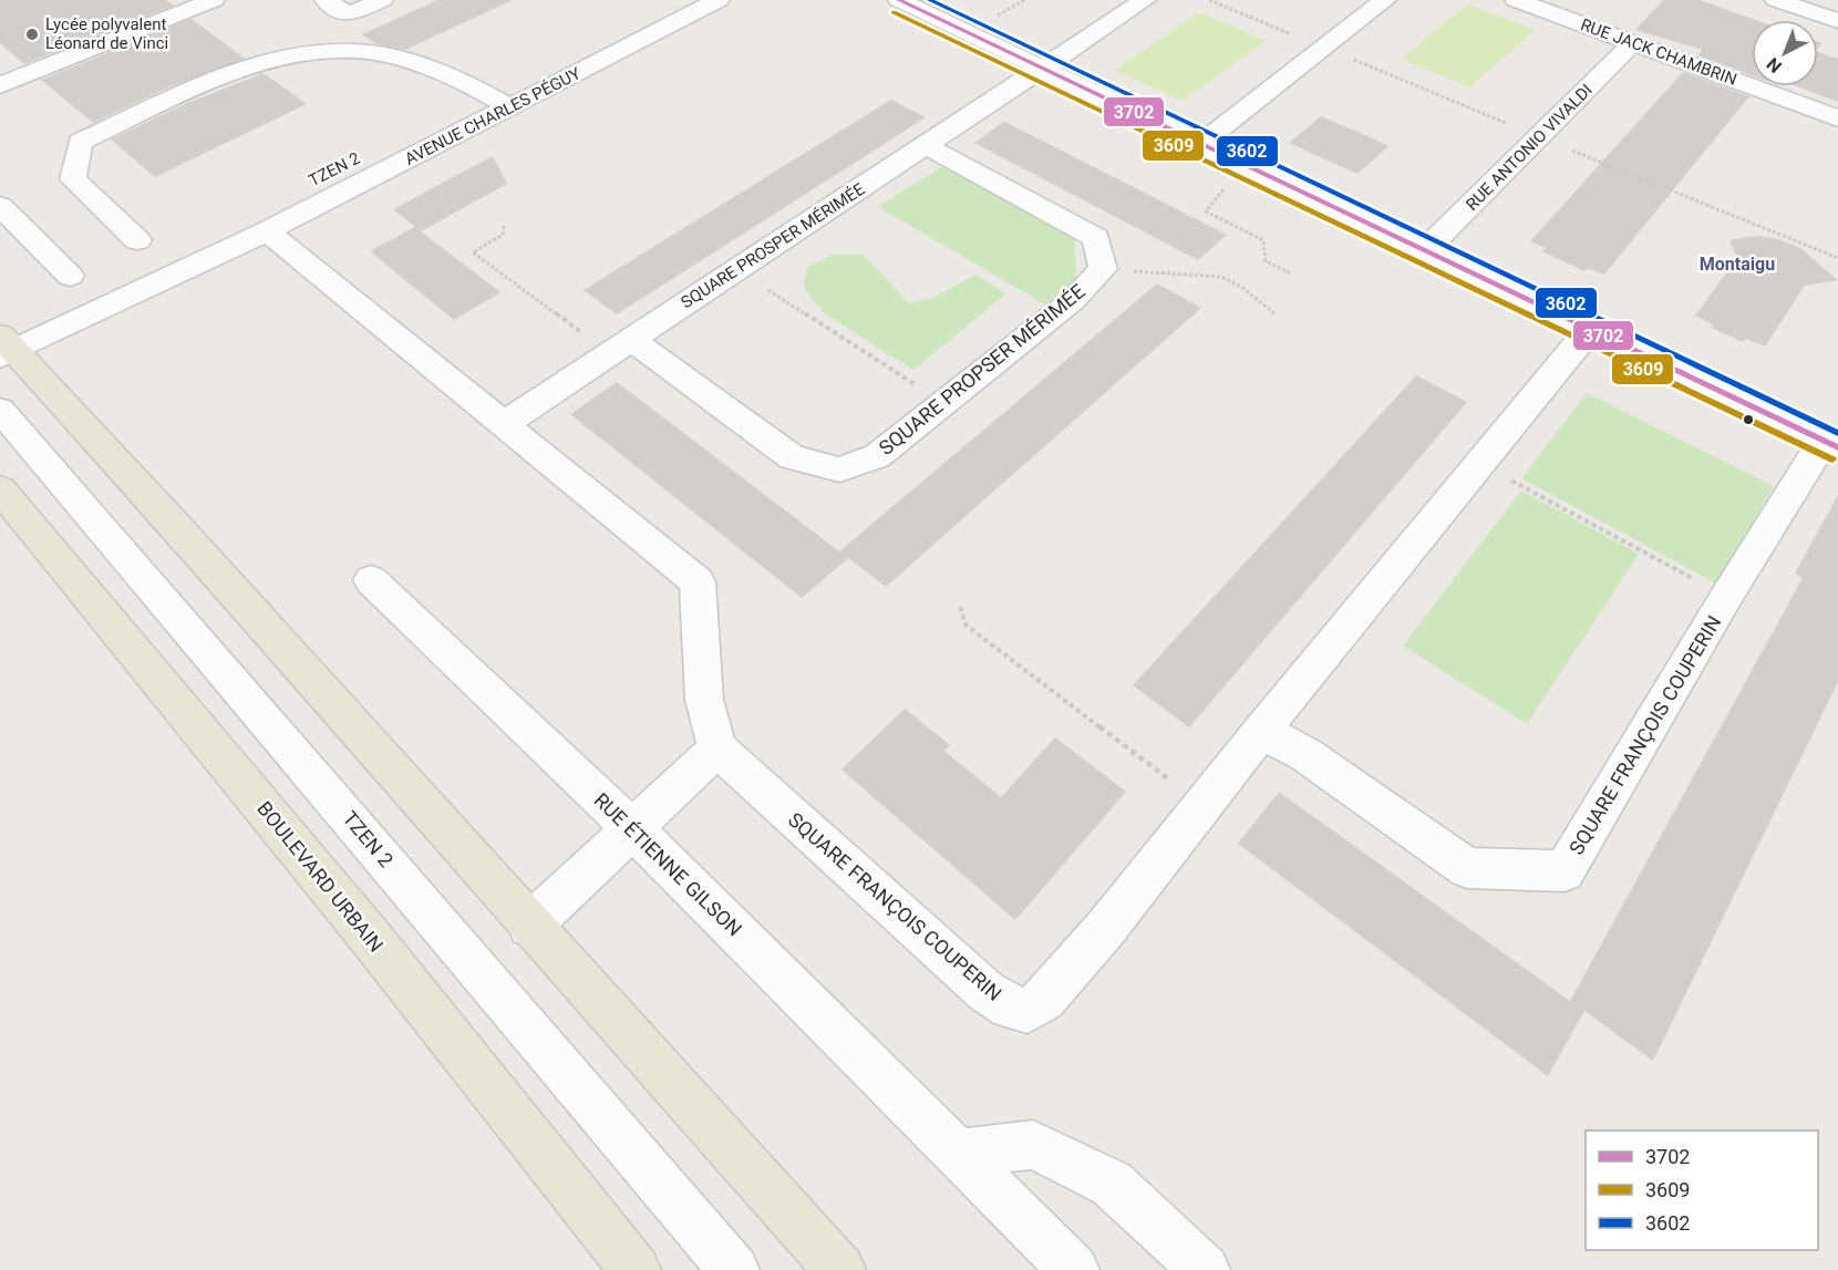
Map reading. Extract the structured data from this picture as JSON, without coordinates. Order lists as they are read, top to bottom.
{
  "streets": {
    "main road": ["BOULEVARD URBAIN"],
    "street": [
      "RUE JACK CHAMBRIN",
      "AVENUE CHARLES PÉGUY",
      "RUE ANTONIO VIVALDI",
      "TZEN 2",
      "SQUARE PROSPER MÉRIMÉE",
      "SQUARE PROPSER MÉRIMÉE",
      "SQUARE FRANÇOIS COUPERIN",
      "RUE ÉTIENNE GILSON"
    ]
  },
  "crossings": [
    ["RUE JACK CHAMBRIN", "RUE ANTONIO VIVALDI"],
    ["SQUARE PROSPER MÉRIMÉE", "SQUARE PROPSER MÉRIMÉE"]
  ],
  "districts": ["Montaigu"],
  "places": ["Lycée polyvalent Léonard de Vinci"],
  "lines": ["transit line 3702", "transit line 3602", "transit line 3609"],
  "legend": ["3702", "3609", "3602"],
  "north": "bottom left"
}
